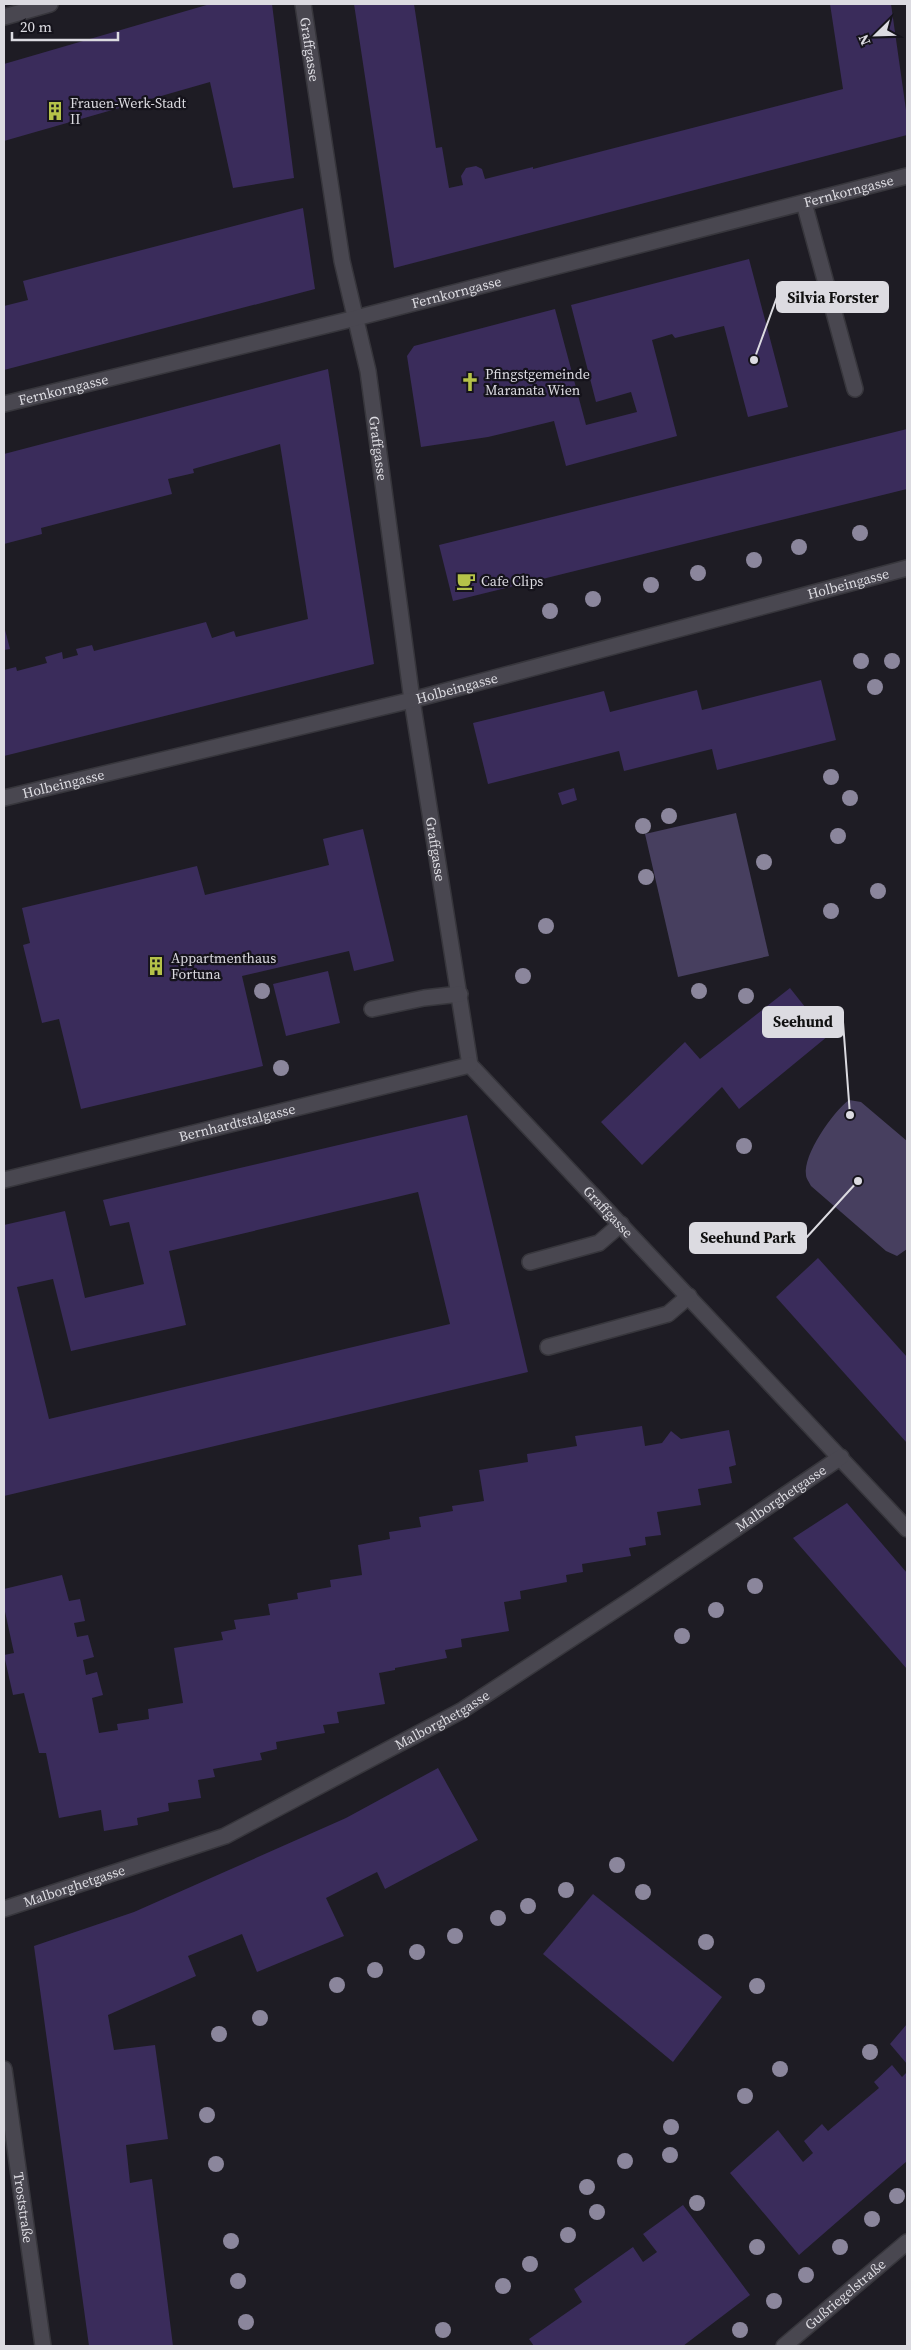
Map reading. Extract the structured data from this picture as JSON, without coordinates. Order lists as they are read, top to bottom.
{
  "streets": {
    "street": [
      "Graffgasse",
      "Fernkorngasse",
      "Holbeingasse",
      "Bernhardtstalgasse",
      "Malborghetgasse",
      "Troststraße",
      "Gußriegelstraße"
    ]
  },
  "crossings": [
    ["Graffgasse", "Fernkorngasse"],
    ["Graffgasse", "Holbeingasse"],
    ["Graffgasse", "Bernhardtstalgasse"],
    ["Graffgasse", "Malborghetgasse"]
  ],
  "places": {
    "building": ["Frauen-Werk-Stadt II", "Appartmenthaus Fortuna"],
    "other": ["Silvia Forster", "Seehund", "Seehund Park"],
    "church": ["Pfingstgemeinde Maranata Wien"],
    "cafe": ["Cafe Clips"]
  },
  "scale_bar": "20 m",
  "north": "bottom left"
}
